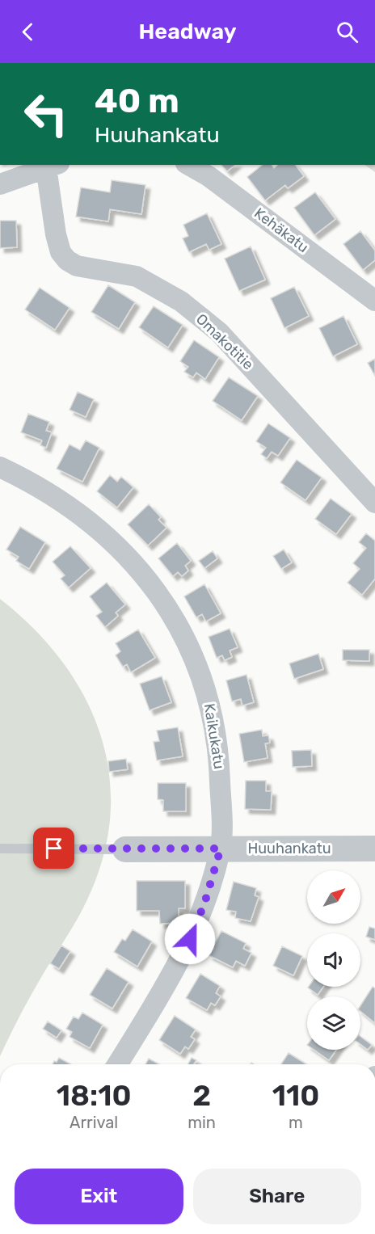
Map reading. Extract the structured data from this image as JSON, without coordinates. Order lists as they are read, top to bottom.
{
  "streets": {
    "street": [
      "Kehäkatu",
      "Omakotitie",
      "Kaikukatu",
      "Huuhankatu"
    ]
  },
  "crossings": [
    ["Kaikukatu", "Huuhankatu"]
  ],
  "north": "top right",
  "page": {
    "header": "Headway",
    "turn": ["40 m", "Huuhankatu"],
    "eta": [
      "18:10",
      "Arrival",
      "2",
      "min",
      "110",
      "m"
    ],
    "buttons": ["Exit", "Share"]
  }
}
